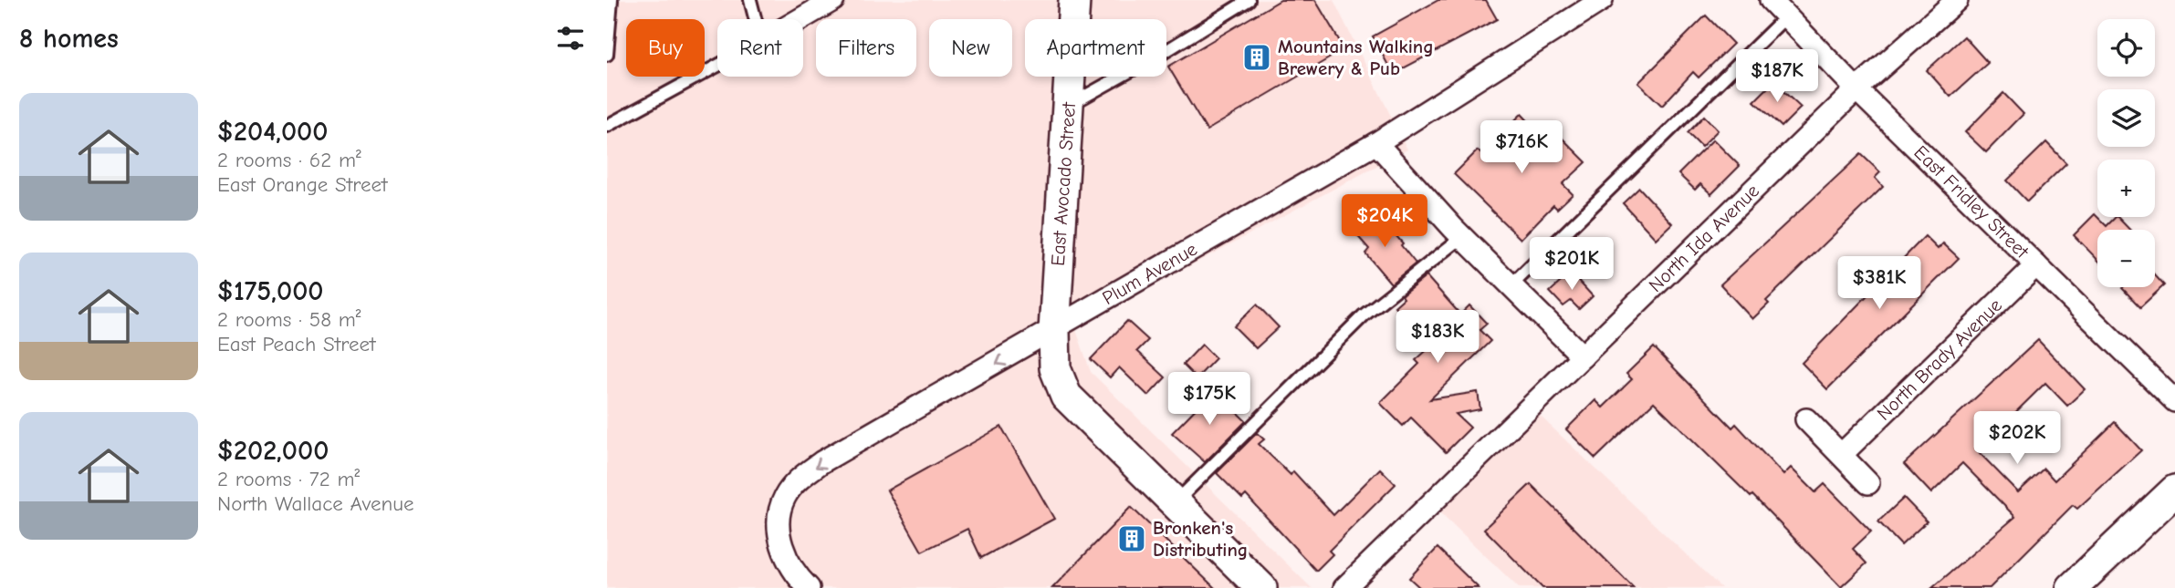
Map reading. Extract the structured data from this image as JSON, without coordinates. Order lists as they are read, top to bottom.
{
  "streets": {
    "street": [
      "East Avocado Street",
      "East Fridley Street",
      "North Ida Avenue",
      "Plum Avenue",
      "North Brady Avenue"
    ]
  },
  "crossings": [
    ["East Avocado Street", "Plum Avenue"],
    ["East Fridley Street", "North Ida Avenue"],
    ["East Fridley Street", "North Brady Avenue"]
  ],
  "places": {
    "building": ["Mountains Walking Brewery & Pub", "Bronken's Distributing"]
  },
  "page": {
    "heading": "8 homes",
    "map_buttons": ["+", "−"],
    "chip": [
      "Buy",
      "Rent",
      "Filters",
      "New",
      "Apartment"
    ],
    "price": [
      "$187K",
      "$716K",
      "$204K",
      "$201K",
      "$381K",
      "$183K",
      "$175K",
      "$202K"
    ],
    "list": [
      {
        "name": "$204,000",
        "note": "2 rooms · 62 m² · East Orange Street"
      },
      {
        "name": "$175,000",
        "note": "2 rooms · 58 m² · East Peach Street"
      },
      {
        "name": "$202,000",
        "note": "2 rooms · 72 m² · North Wallace Avenue"
      }
    ]
  }
}
